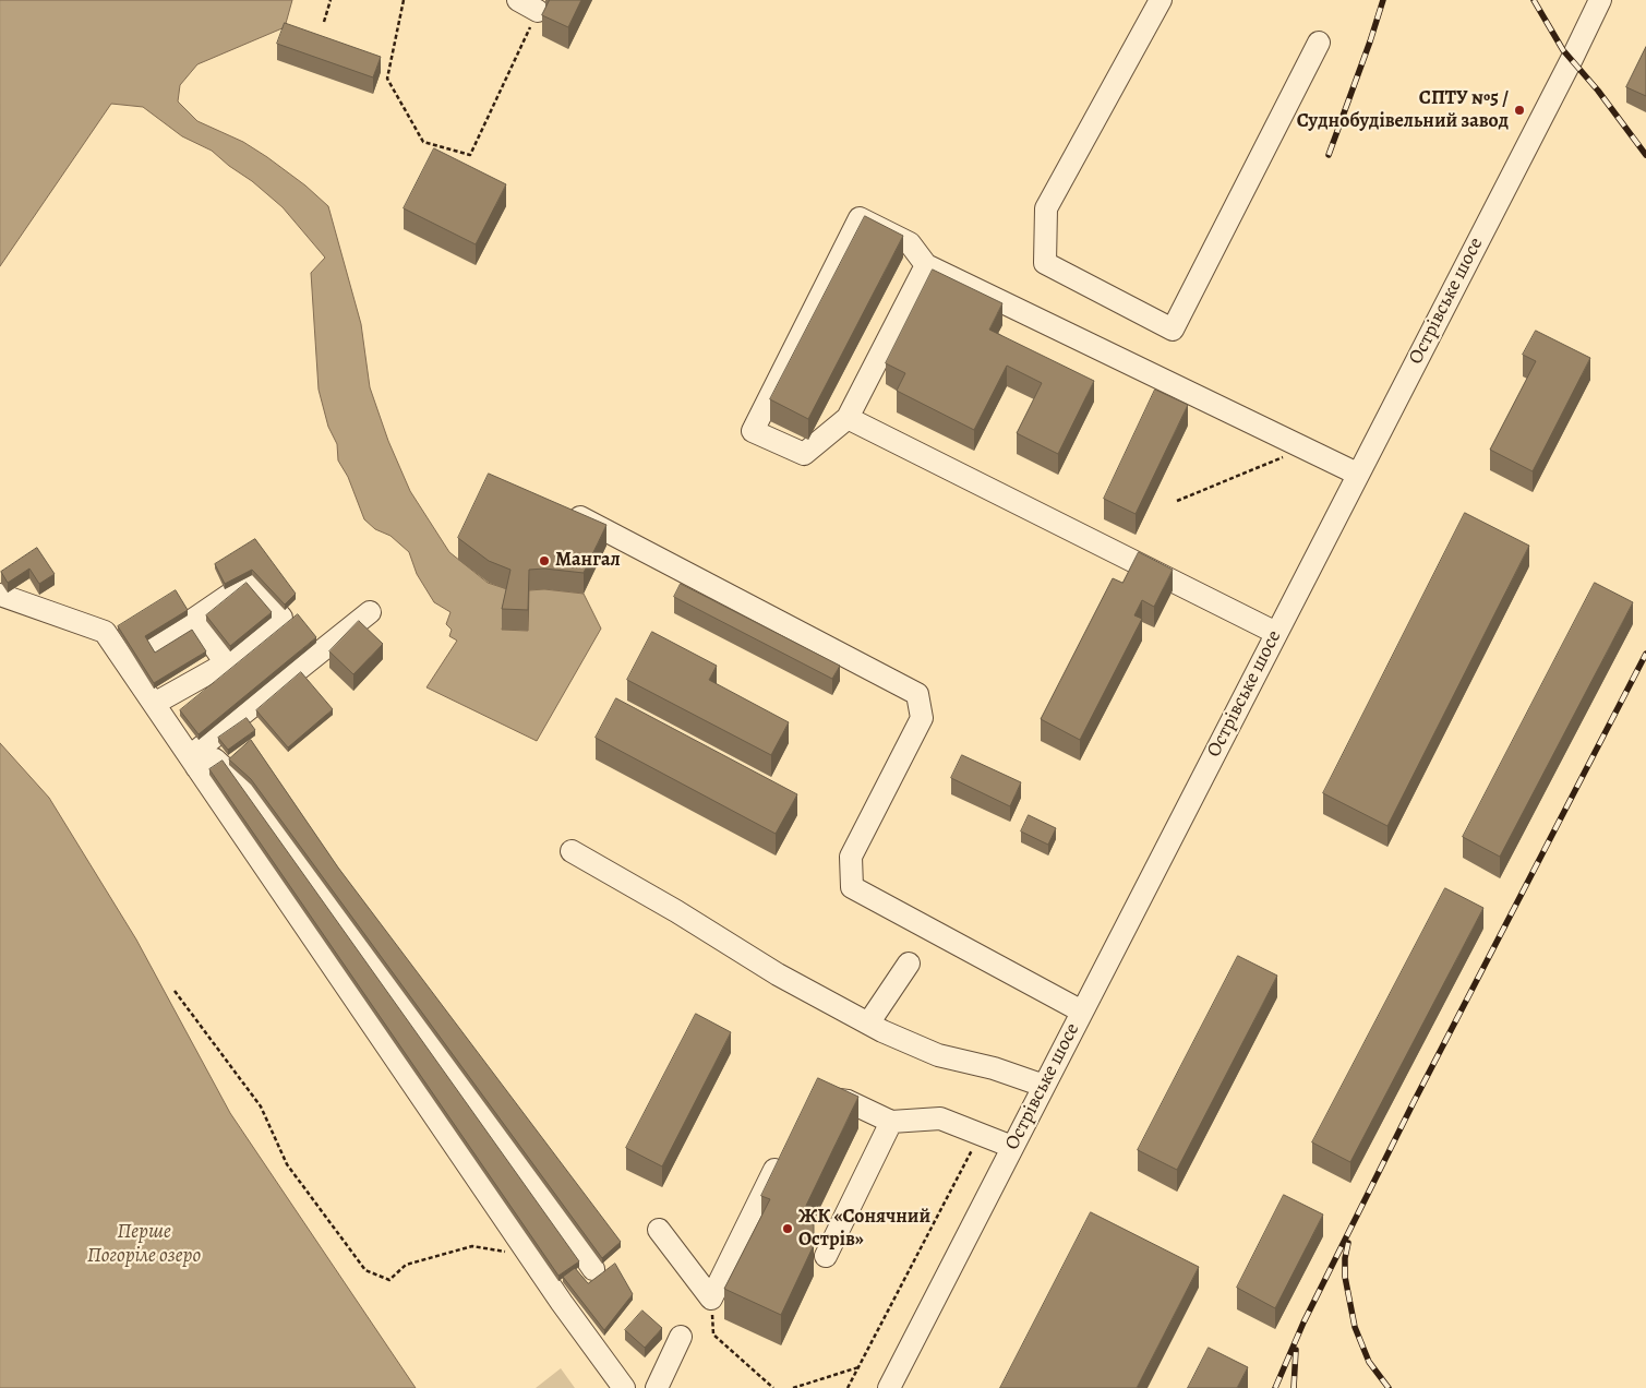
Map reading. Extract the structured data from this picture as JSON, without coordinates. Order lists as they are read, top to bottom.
{
  "streets": {
    "street": ["Острівське шосе"]
  },
  "water": ["Перше Погоріле озеро"],
  "places": ["СПТУ №5 / Суднобудівельний завод", "Мангал", "ЖК «Сонячний Острів»"]
}
